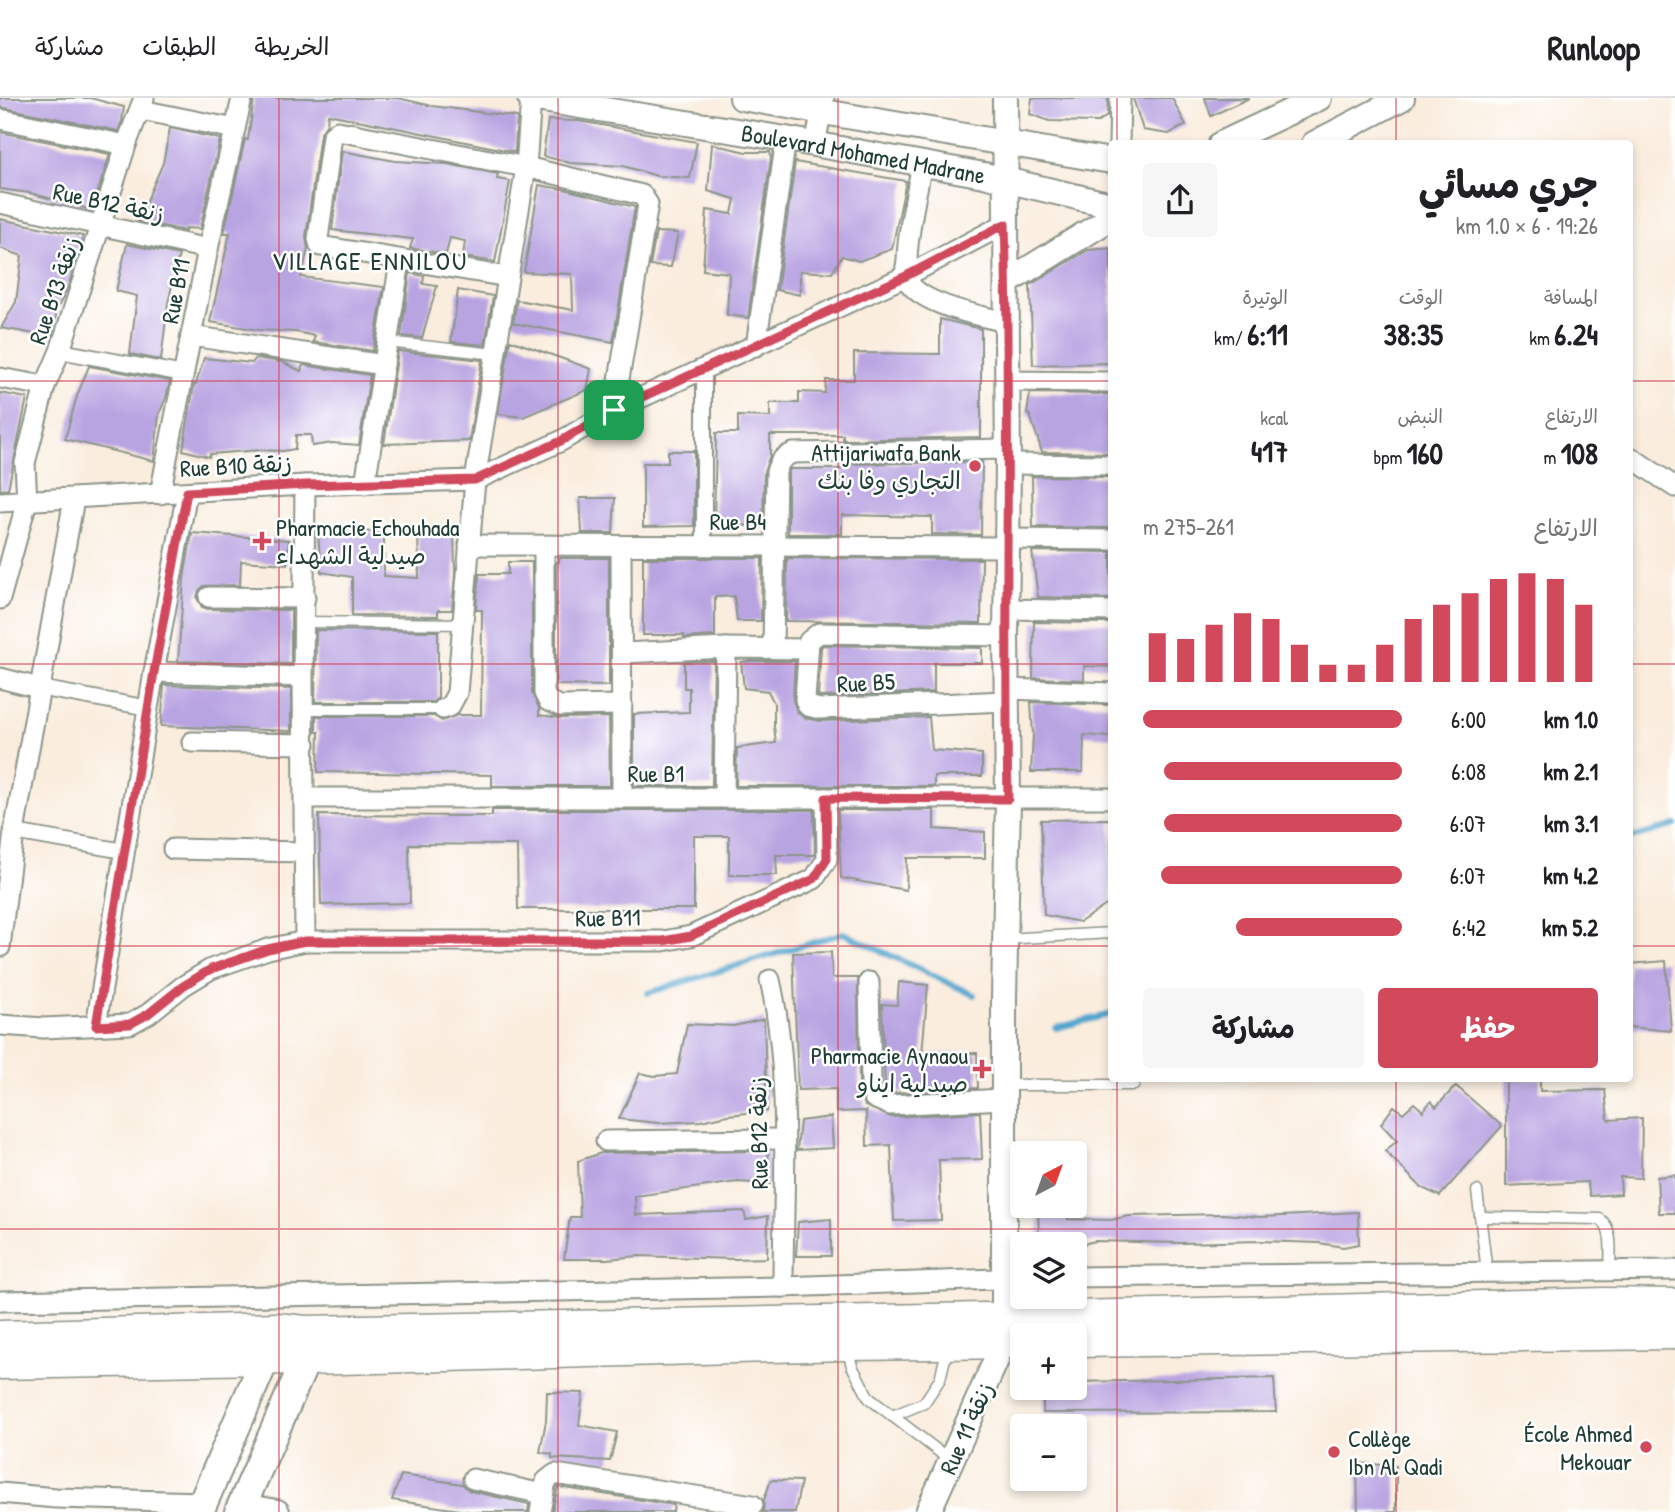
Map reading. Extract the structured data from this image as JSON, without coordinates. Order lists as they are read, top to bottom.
{
  "streets": {
    "street": [
      "Boulevard Mohamed Madrane",
      "Rue B12 زنقة",
      "Rue B13 زنقة",
      "Rue B11",
      "Rue B10 زنقة",
      "Rue B4",
      "Rue B5",
      "Rue B1",
      "Rue 11 زنقة"
    ]
  },
  "crossings": [
    ["Boulevard Mohamed Madrane", "Rue 11 زنقة"],
    ["Rue B12 زنقة", "Rue B13 زنقة"],
    ["Rue B12 زنقة", "Rue B11"],
    ["Rue B13 زنقة", "Rue B10 زنقة"],
    ["Rue B11", "Rue B10 زنقة"],
    ["Rue B11", "Rue B1"],
    ["Rue B4", "Rue 11 زنقة"],
    ["Rue B5", "Rue 11 زنقة"],
    ["Rue B1", "Rue 11 زنقة"]
  ],
  "districts": ["VILLAGE ENNILOU"],
  "places": {
    "other": ["Attijariwafa Bank التجاري وفا بنك", "École Ahmed Mekouar", "Collège Ibn Al Qadi"],
    "health": ["Pharmacie Echouhada صيدلية الشهداء", "Pharmacie Aynaou صيدلية ايناو"]
  },
  "north": "top right",
  "page": {
    "header": "Runloop",
    "nav": ["الخريطة", "الطبقات", "مشاركة"],
    "heading": ["جري مسائي", "19:26 · 6 × 1.0 km"],
    "stats": [
      ["المسافة", "6.24 km"],
      ["الوقت", "38:35"],
      ["الوتيرة", "6:11 /km"],
      ["الارتفاع", "108 m"],
      ["النبض", "160 bpm"],
      ["kcal", "417"]
    ],
    "chart": ["الارتفاع", "261–275 m"],
    "list": [
      {
        "name": "1.0 km",
        "note": "6:00"
      },
      {
        "name": "2.1 km",
        "note": "6:08"
      },
      {
        "name": "3.1 km",
        "note": "6:07"
      },
      {
        "name": "4.2 km",
        "note": "6:07"
      },
      {
        "name": "5.2 km",
        "note": "6:42"
      }
    ],
    "buttons": ["حفظ", "مشاركة"],
    "map_buttons": ["+", "−"]
  }
}
